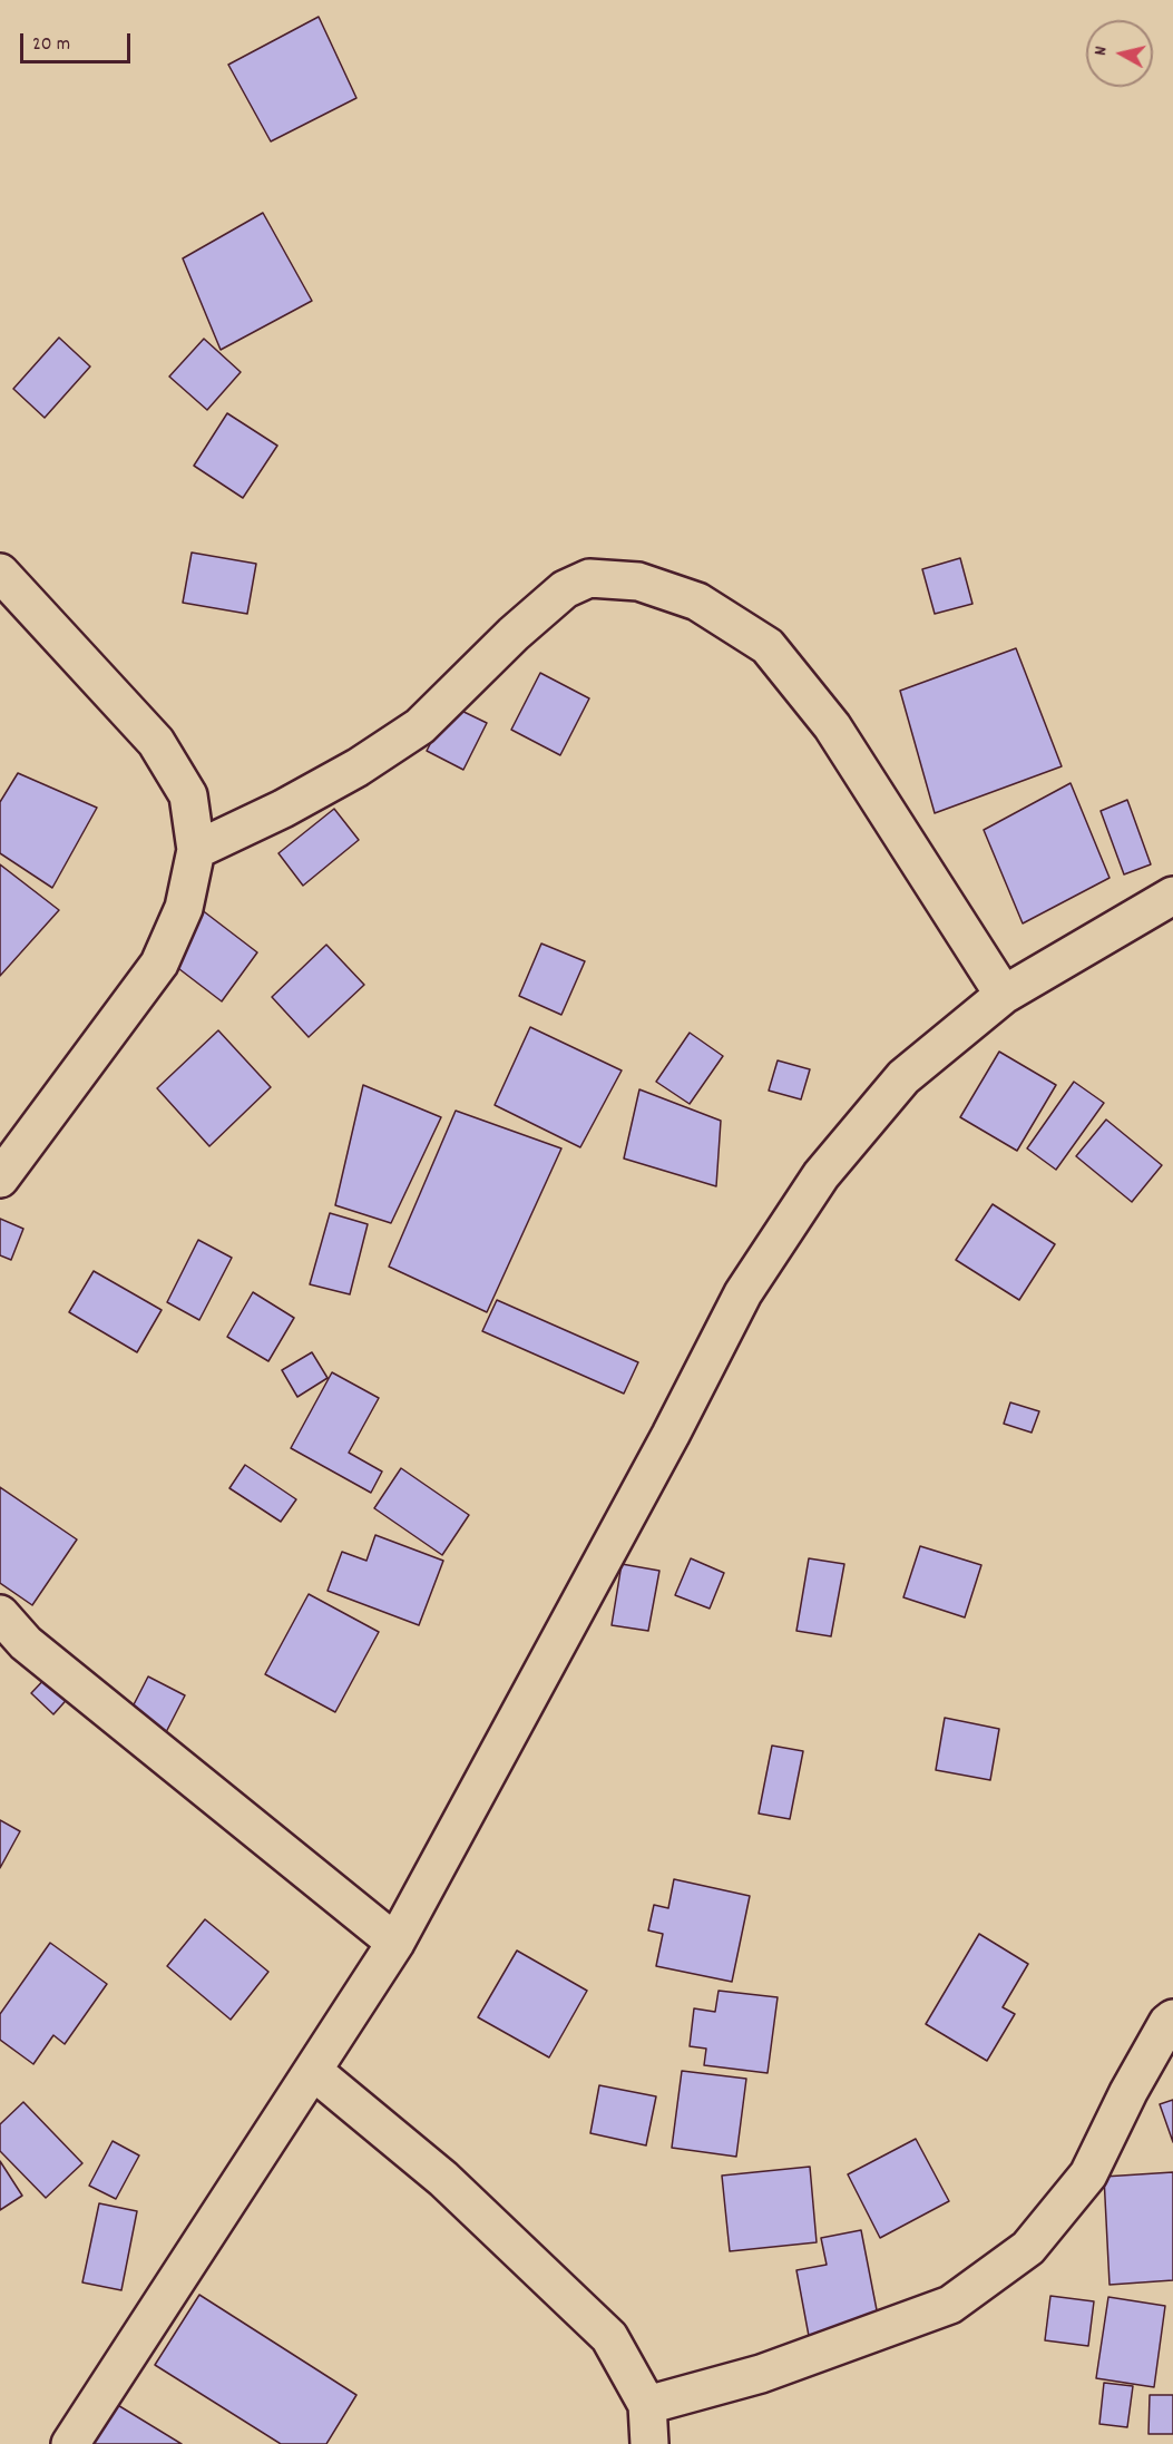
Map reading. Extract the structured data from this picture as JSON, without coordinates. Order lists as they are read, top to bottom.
{
  "scale_bar": "20 m",
  "north": "left"
}
